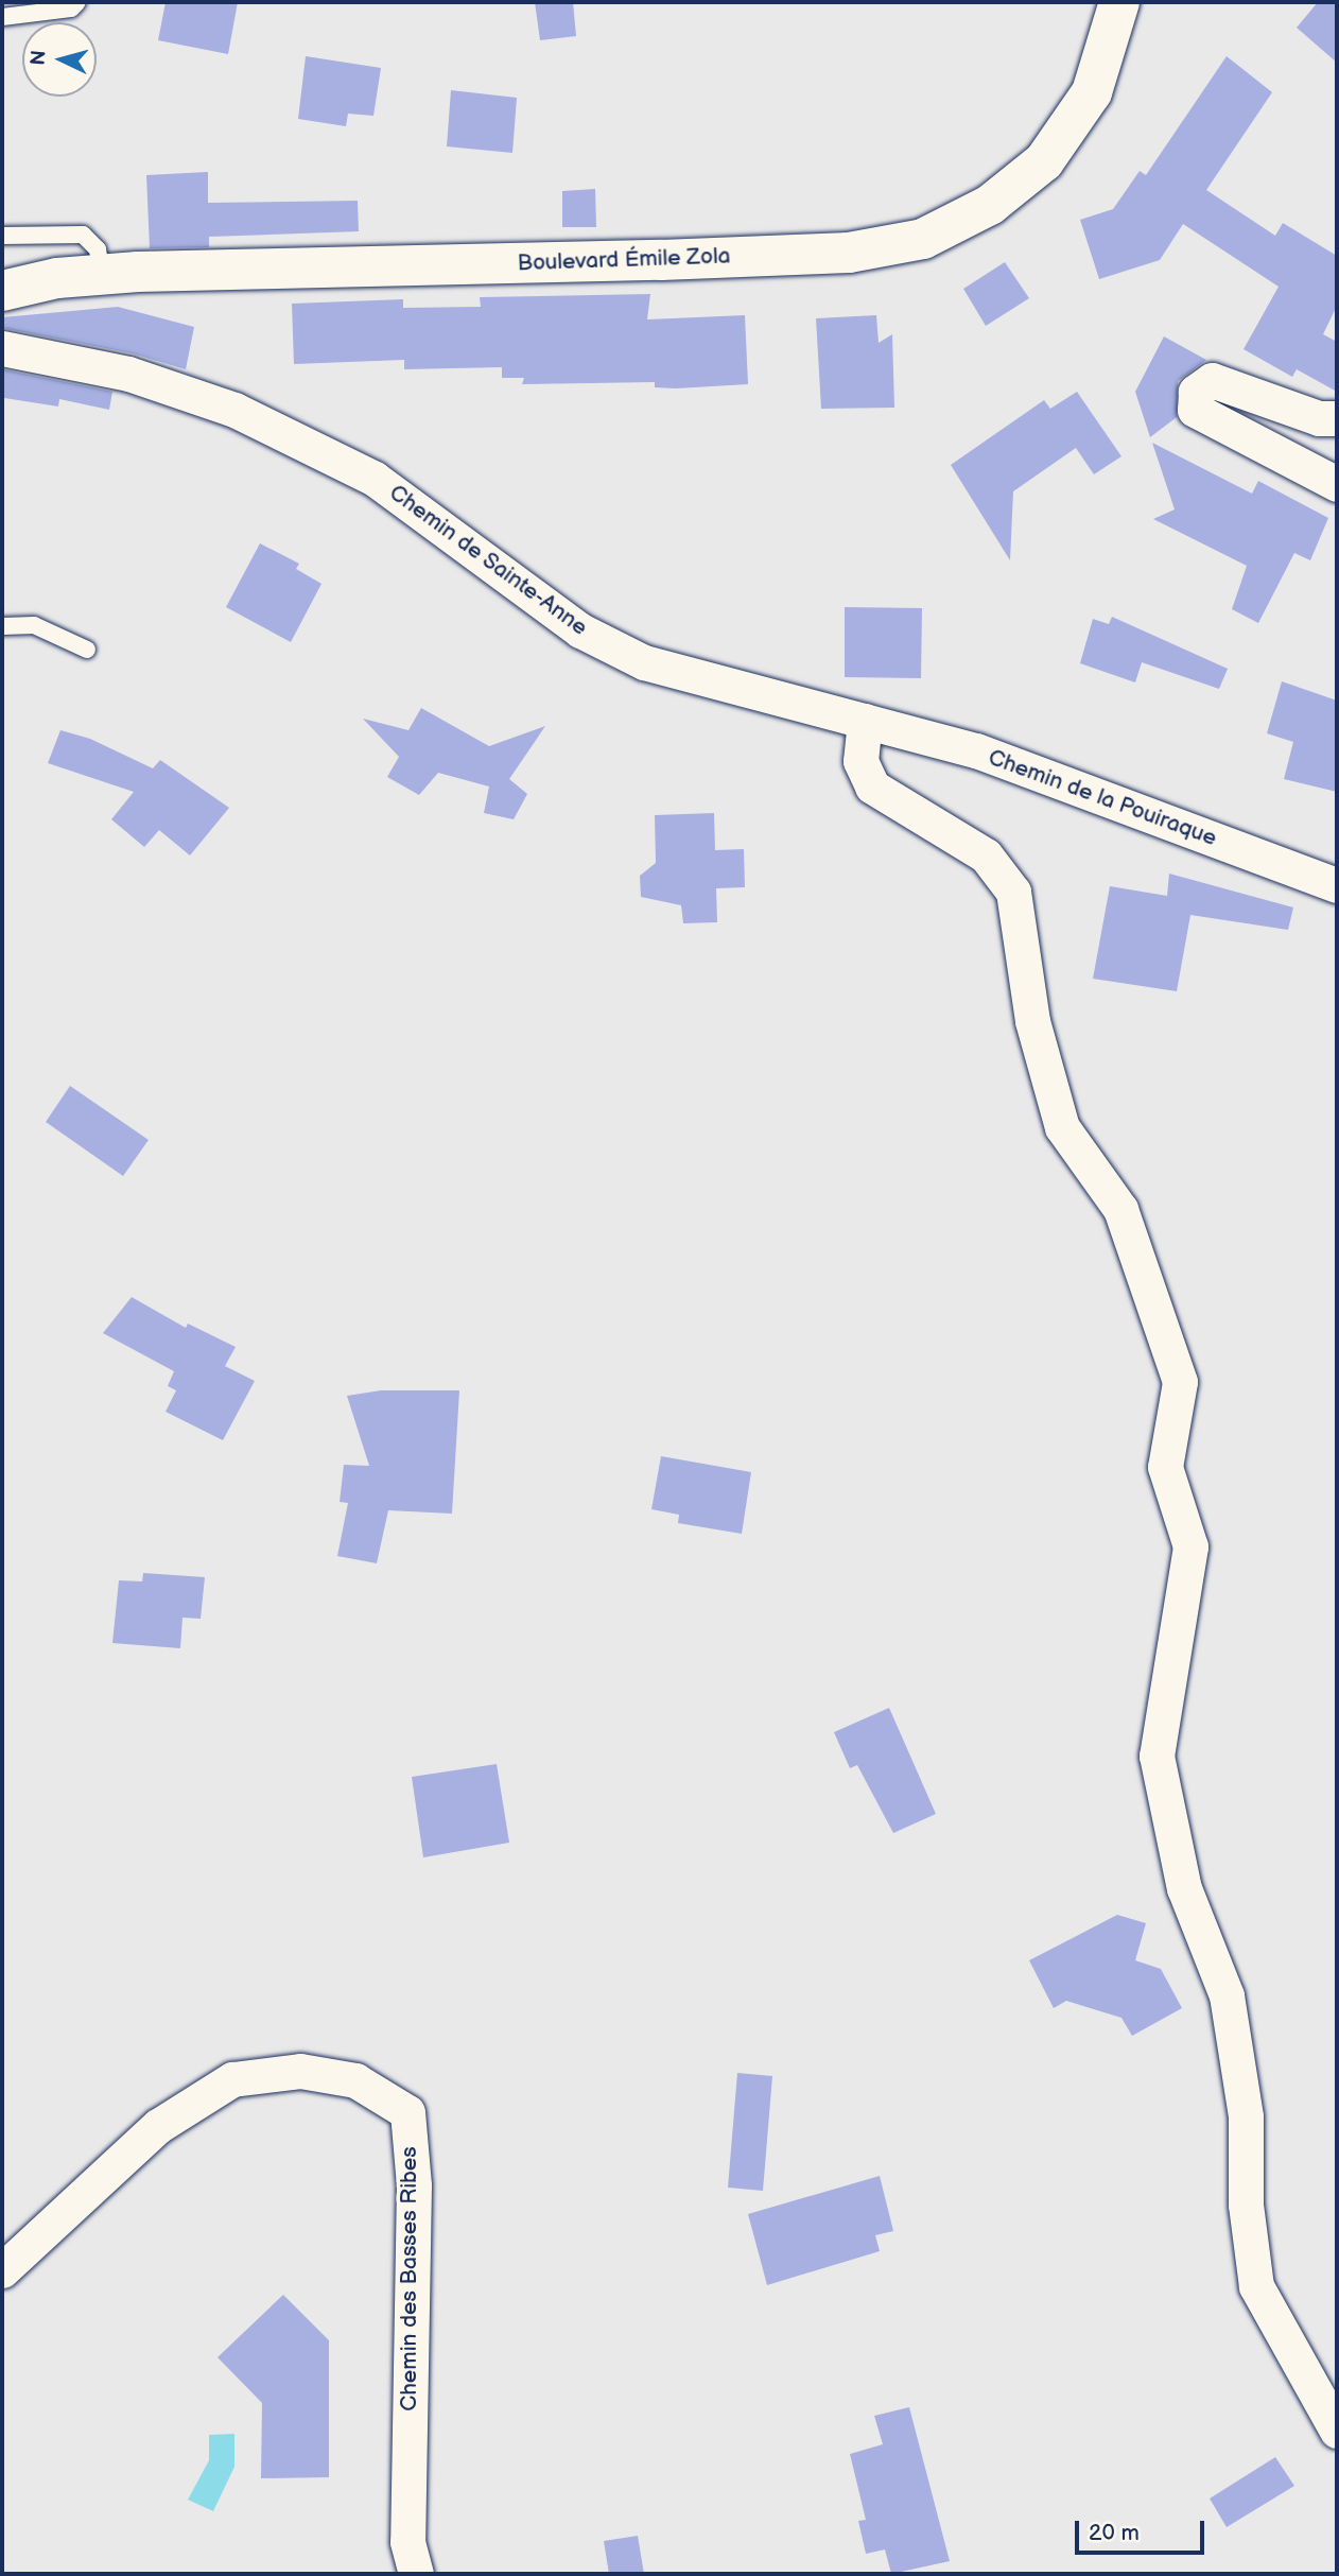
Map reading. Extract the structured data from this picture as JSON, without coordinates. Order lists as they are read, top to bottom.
{
  "streets": {
    "main road": ["Boulevard Émile Zola"],
    "street": ["Chemin de Sainte-Anne", "Chemin de la Pouiraque", "Chemin des Basses Ribes"]
  },
  "crossings": [
    ["Chemin de Sainte-Anne", "Chemin de la Pouiraque"]
  ],
  "scale_bar": "20 m",
  "north": "left"
}
